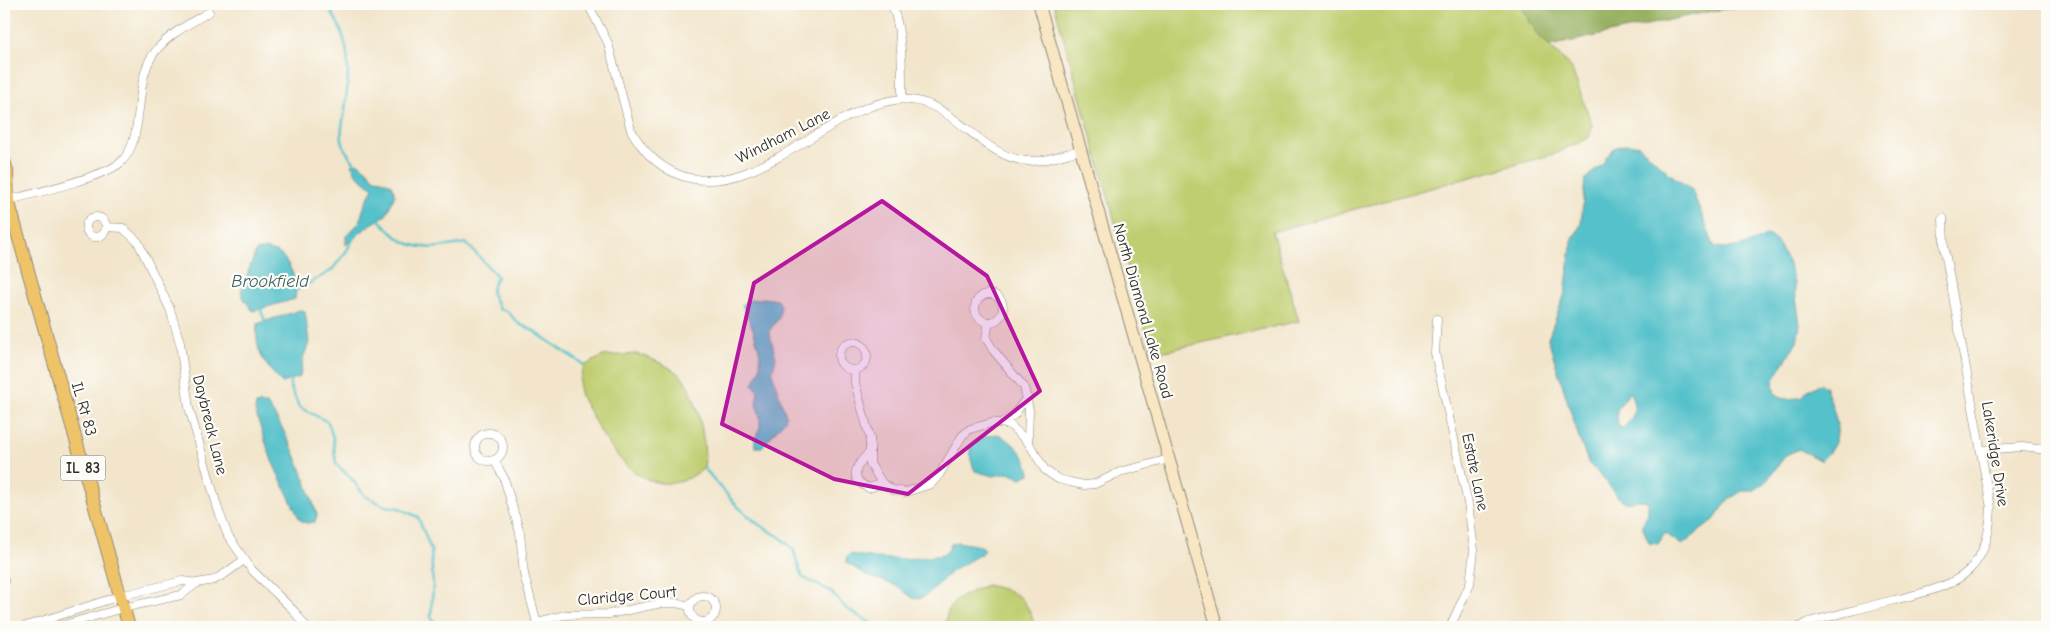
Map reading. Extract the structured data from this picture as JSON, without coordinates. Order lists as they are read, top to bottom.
{
  "streets": {
    "main road": ["IL Rt 83", "IL 83"],
    "street": [
      "Windham Lane",
      "North Diamond Lake Road",
      "Daybreak Lane",
      "Lakeridge Drive",
      "Estate Lane",
      "Claridge Court"
    ]
  },
  "crossings": [
    ["Windham Lane", "North Diamond Lake Road"],
    ["IL Rt 83", "IL 83"]
  ],
  "water": ["Brookfield"]
}
